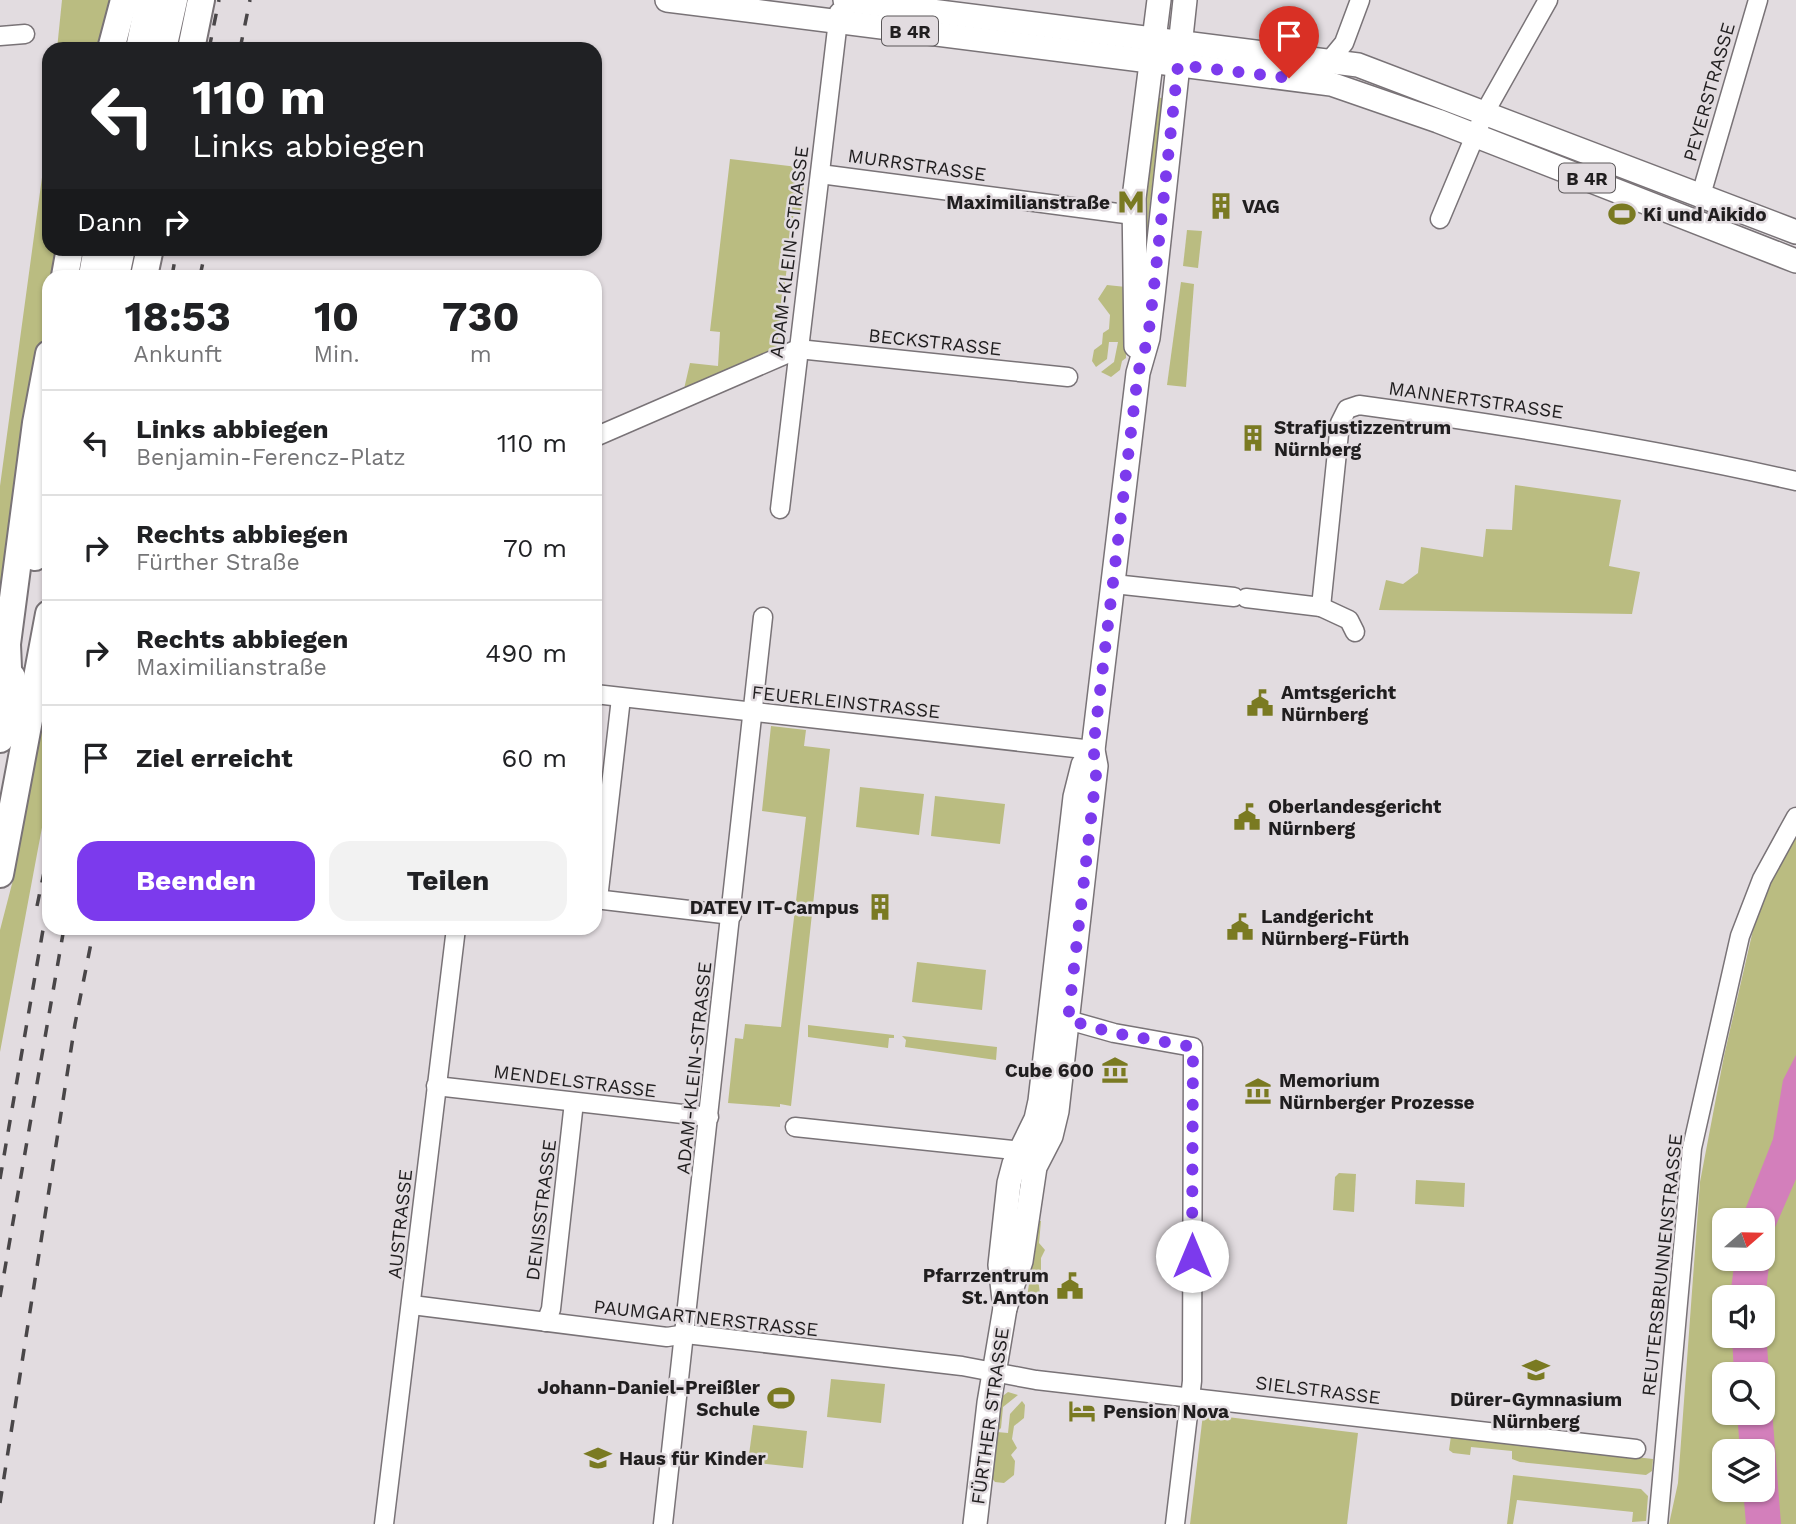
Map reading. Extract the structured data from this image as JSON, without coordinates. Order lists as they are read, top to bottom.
{
  "streets": {
    "main road": ["B 4R", "FÜRTHER STRASSE"],
    "street": [
      "PEYERSTRASSE",
      "MURRSTRASSE",
      "ADAM-KLEIN-STRASSE",
      "BECKSTRASSE",
      "MANNERTSTRASSE",
      "FEUERLEINSTRASSE",
      "MENDELSTRASSE",
      "DENISSTRASSE",
      "AUSTRASSE",
      "REUTERSBRUNNENSTRASSE",
      "PAUMGARTNERSTRASSE",
      "SIELSTRASSE"
    ]
  },
  "crossings": [
    ["B 4R", "PEYERSTRASSE"],
    ["B 4R", "ADAM-KLEIN-STRASSE"],
    ["B 4R", "FÜRTHER STRASSE"],
    ["MURRSTRASSE", "ADAM-KLEIN-STRASSE"],
    ["MURRSTRASSE", "FÜRTHER STRASSE"],
    ["ADAM-KLEIN-STRASSE", "BECKSTRASSE"],
    ["ADAM-KLEIN-STRASSE", "FEUERLEINSTRASSE"],
    ["ADAM-KLEIN-STRASSE", "MENDELSTRASSE"],
    ["ADAM-KLEIN-STRASSE", "PAUMGARTNERSTRASSE"],
    ["FEUERLEINSTRASSE", "FÜRTHER STRASSE"],
    ["MENDELSTRASSE", "DENISSTRASSE"],
    ["MENDELSTRASSE", "AUSTRASSE"],
    ["DENISSTRASSE", "PAUMGARTNERSTRASSE"],
    ["AUSTRASSE", "PAUMGARTNERSTRASSE"],
    ["PAUMGARTNERSTRASSE", "SIELSTRASSE"],
    ["PAUMGARTNERSTRASSE", "FÜRTHER STRASSE"],
    ["SIELSTRASSE", "FÜRTHER STRASSE"]
  ],
  "places": {
    "metro station": ["Maximilianstraße"],
    "building": ["VAG", "Strafjustizzentrum Nürnberg", "DATEV IT-Campus"],
    "sports": ["Ki und Aikido", "Johann-Daniel-Preißler Schule"],
    "public building": [
      "Amtsgericht Nürnberg",
      "Oberlandesgericht Nürnberg",
      "Landgericht Nürnberg-Fürth",
      "Pfarrzentrum St. Anton"
    ],
    "museum": ["Cube 600", "Memorium Nürnberger Prozesse"],
    "school or university": ["Dürer-Gymnasium Nürnberg", "Haus für Kinder"],
    "hotel": ["Pension Nova"]
  },
  "north": "right",
  "page": {
    "turn": ["110 m", "Links abbiegen"],
    "then": "Dann",
    "eta": [
      "18:53",
      "Ankunft",
      "10",
      "Min.",
      "730",
      "m"
    ],
    "list": [
      {
        "name": "Links abbiegen",
        "note": "Benjamin-Ferencz-Platz",
        "value": "110 m"
      },
      {
        "name": "Rechts abbiegen",
        "note": "Fürther Straße",
        "value": "70 m"
      },
      {
        "name": "Rechts abbiegen",
        "note": "Maximilianstraße",
        "value": "490 m"
      },
      {
        "name": "Ziel erreicht",
        "value": "60 m"
      }
    ],
    "buttons": ["Beenden", "Teilen"]
  }
}
